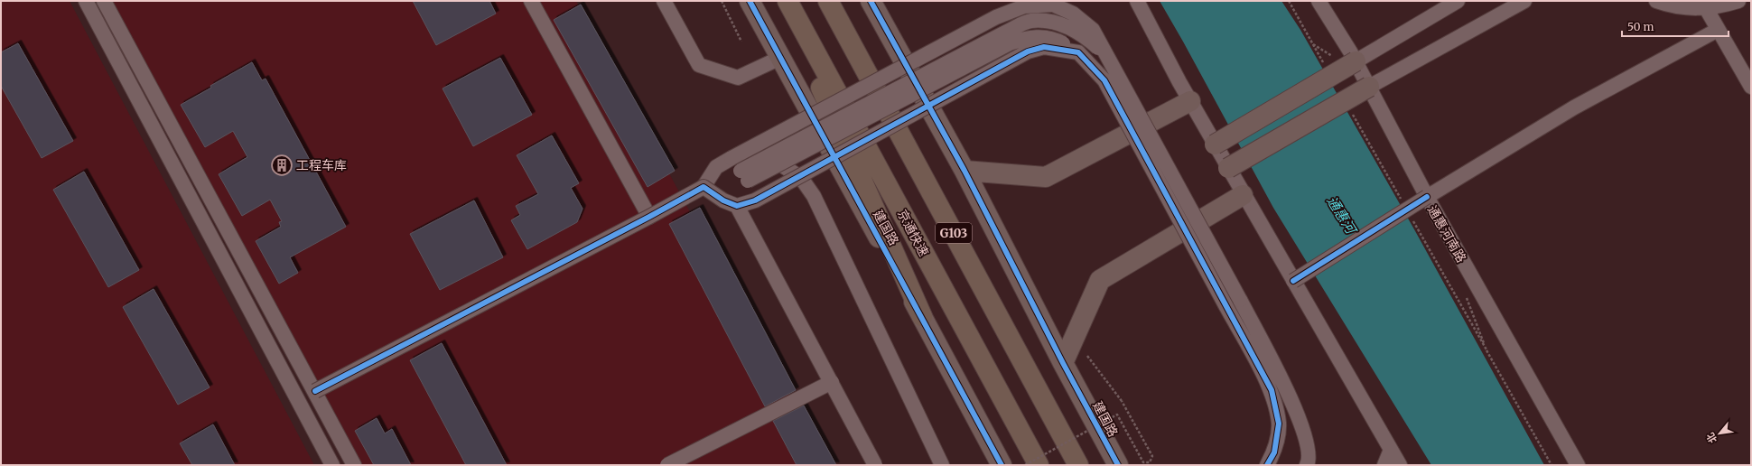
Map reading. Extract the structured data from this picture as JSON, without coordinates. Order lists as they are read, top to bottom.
{
  "streets": {
    "highway": ["京通快速", "G103"],
    "main road": ["建国路"],
    "street": ["通惠河南路"]
  },
  "water": ["通惠河"],
  "places": {
    "building": ["工程车库"]
  },
  "scale_bar": "50 m",
  "north": "bottom left"
}
